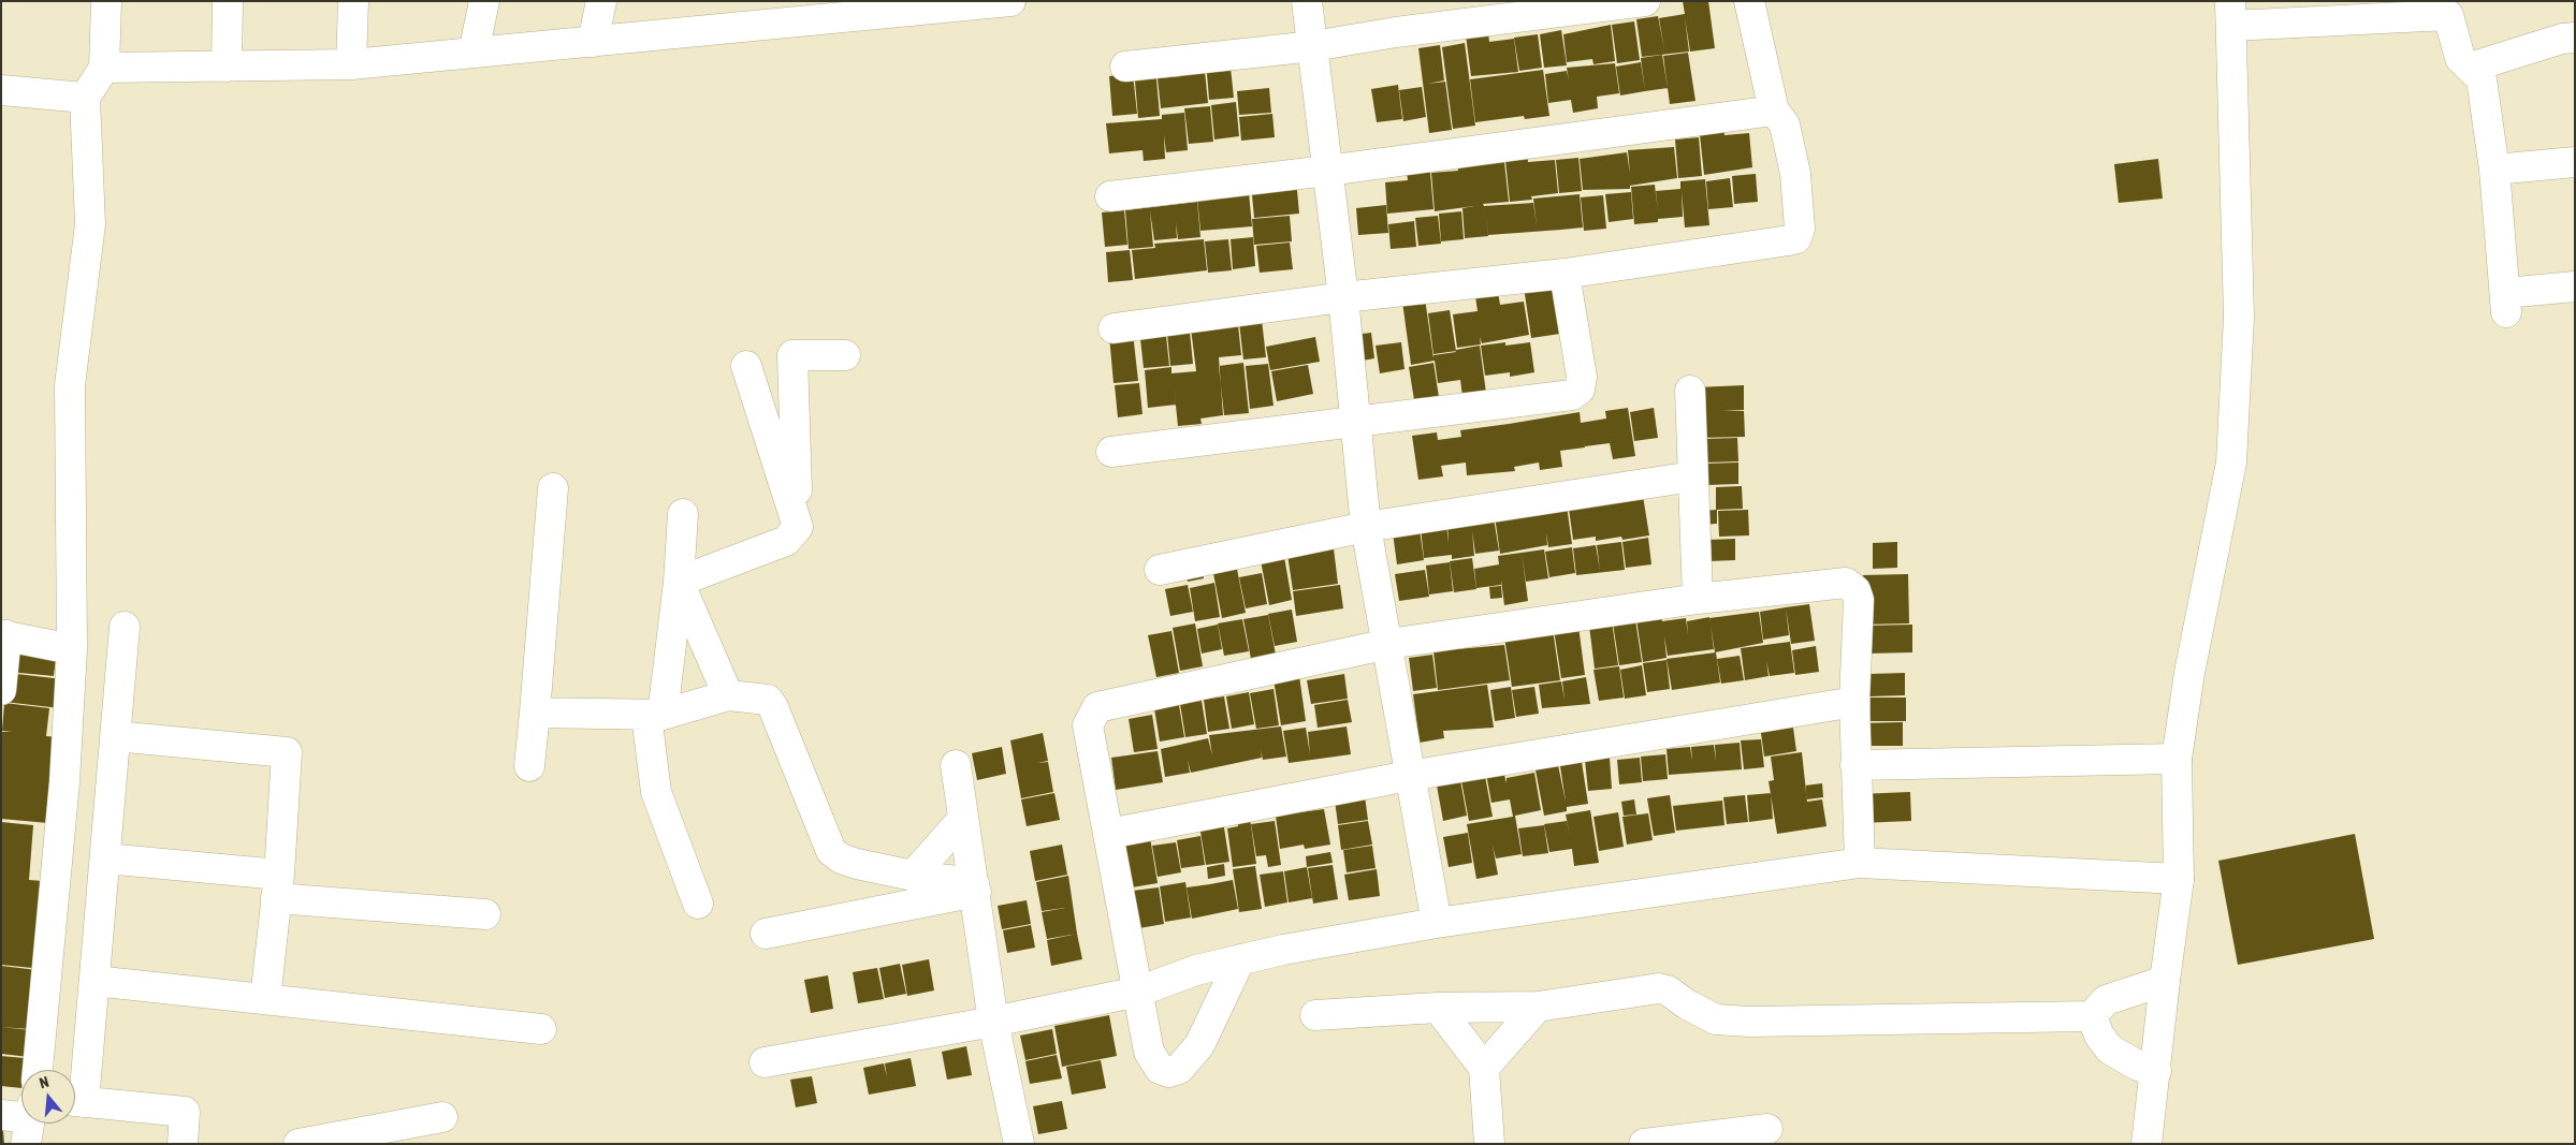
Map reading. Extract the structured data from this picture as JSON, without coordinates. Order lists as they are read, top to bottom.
{
  "north": "top"
}
